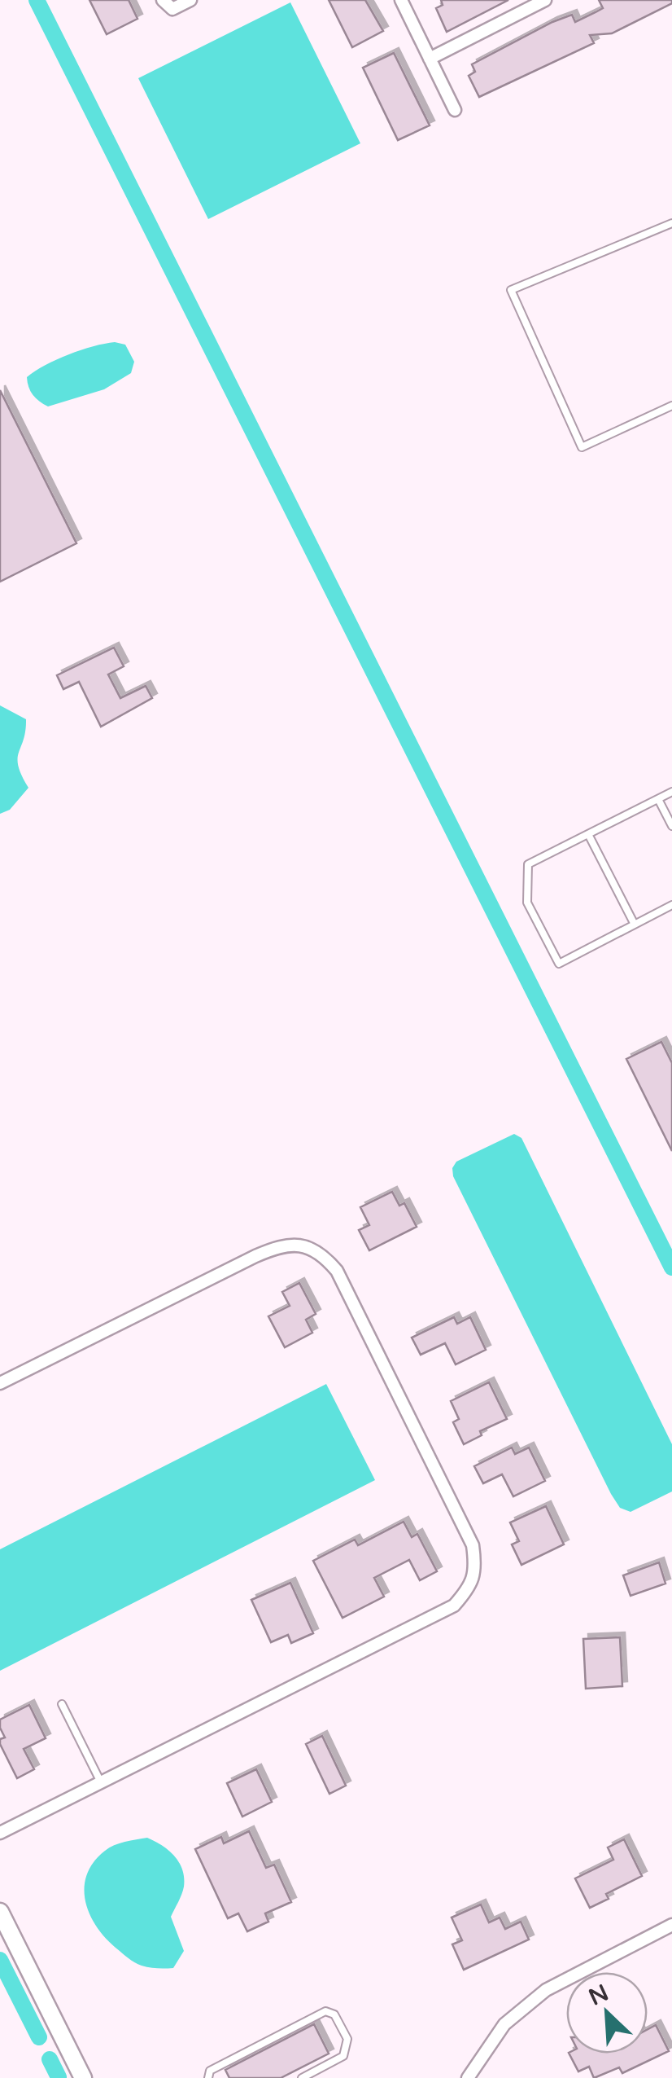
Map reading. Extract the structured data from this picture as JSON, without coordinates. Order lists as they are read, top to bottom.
{
  "north": "top left"
}
